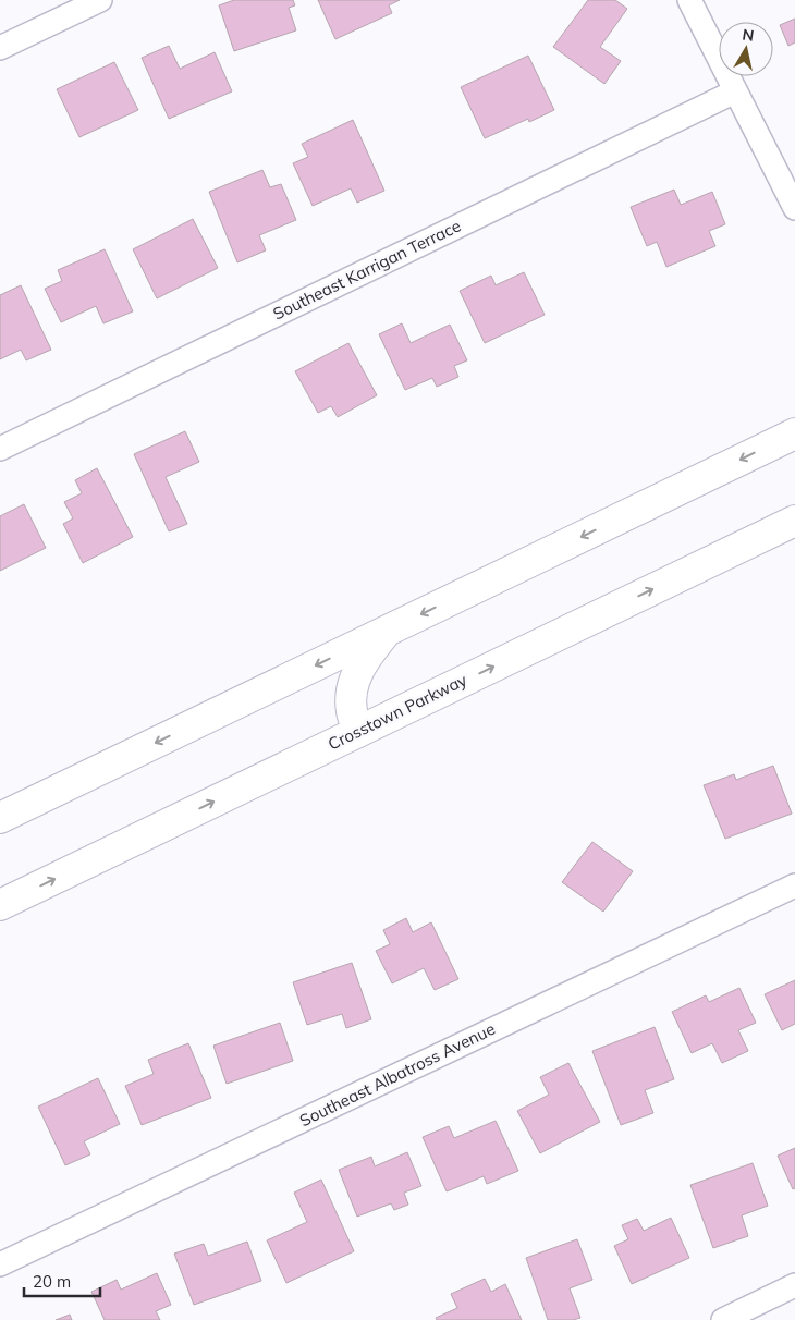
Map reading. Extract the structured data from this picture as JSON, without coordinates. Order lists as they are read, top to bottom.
{
  "streets": {
    "main road": ["Crosstown Parkway"],
    "street": ["Southeast Karrigan Terrace", "Southeast Albatross Avenue"]
  },
  "scale_bar": "20 m",
  "north": "top"
}
